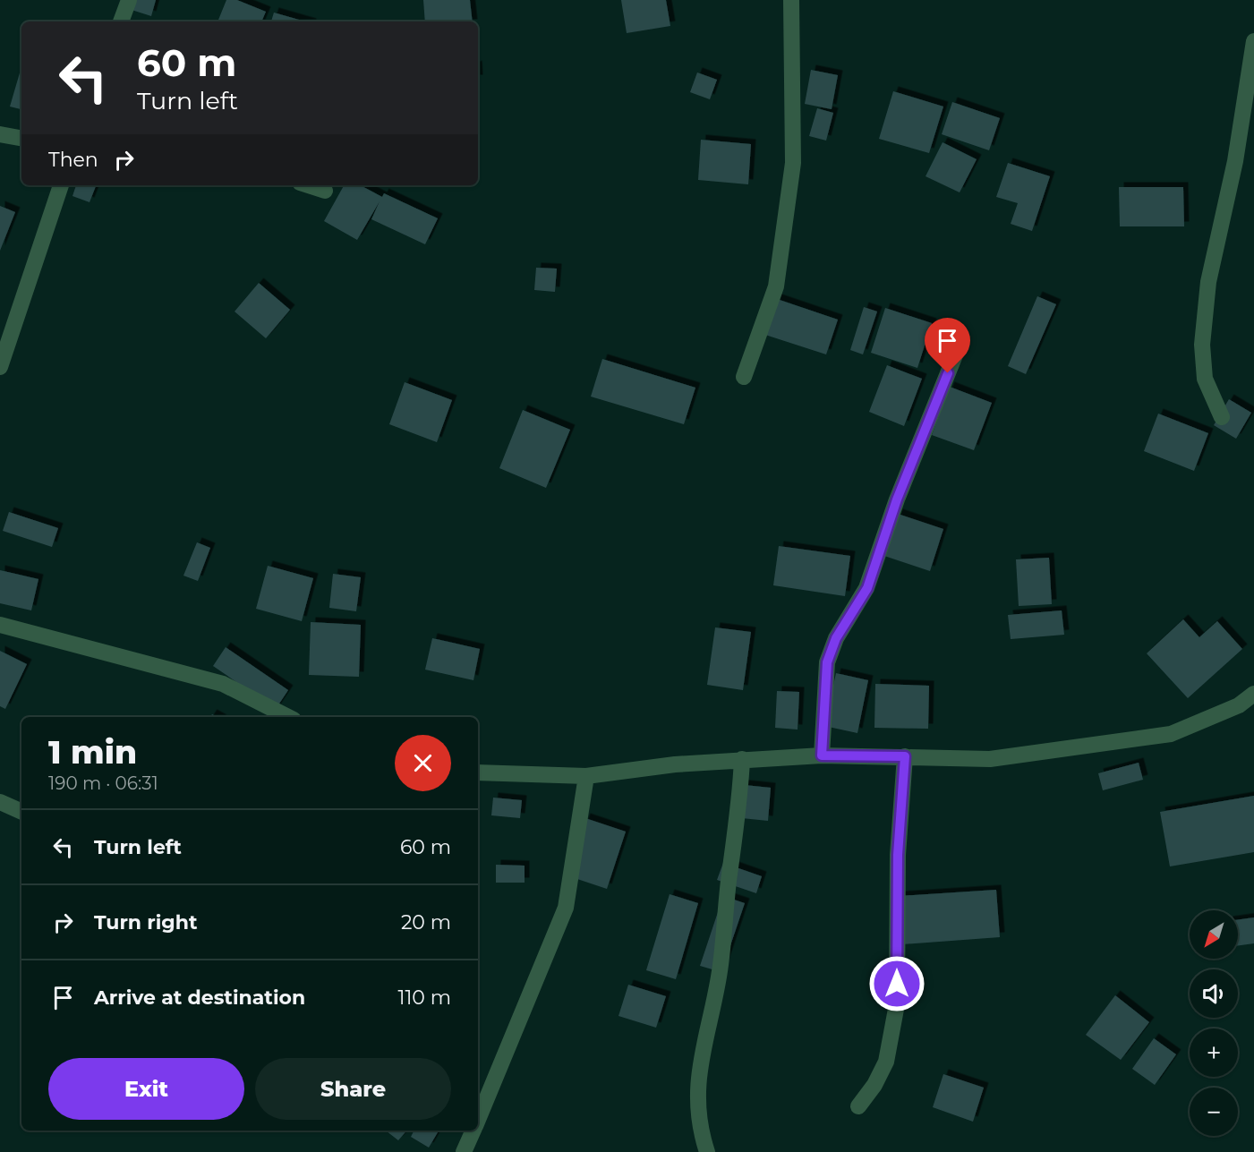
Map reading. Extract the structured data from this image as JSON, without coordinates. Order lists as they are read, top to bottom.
{
  "north": "bottom left",
  "page": {
    "turn": ["60 m", "Turn left"],
    "then": "Then",
    "heading": ["1 min", "190 m · 06:31"],
    "list": [
      {
        "name": "Turn left",
        "value": "60 m"
      },
      {
        "name": "Turn right",
        "value": "20 m"
      },
      {
        "name": "Arrive at destination",
        "value": "110 m"
      }
    ],
    "map_buttons": ["+", "−"],
    "buttons": ["Exit", "Share"]
  }
}
